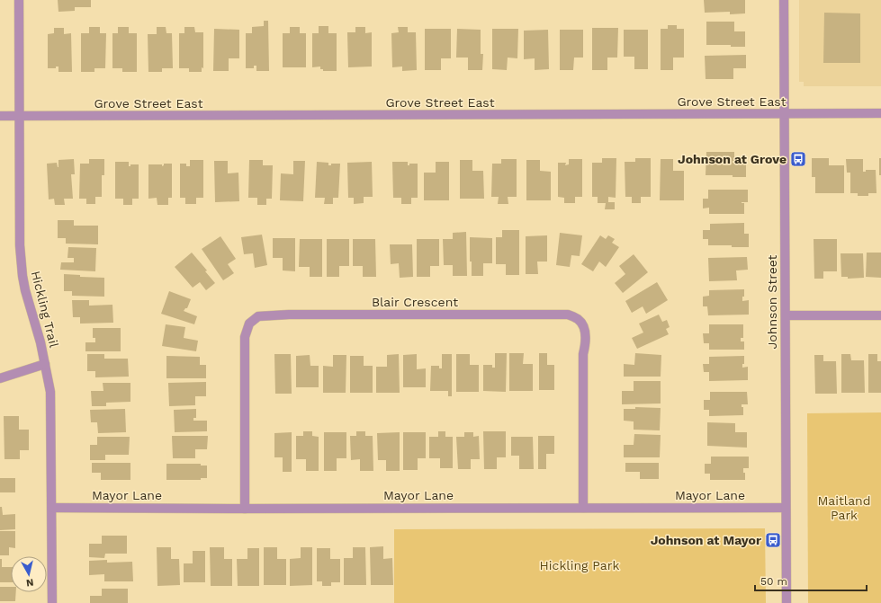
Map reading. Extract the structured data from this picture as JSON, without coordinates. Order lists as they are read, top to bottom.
{
  "streets": {
    "street": [
      "Grove Street East",
      "Blair Crescent",
      "Johnson Street",
      "Hickling Trail",
      "Mayor Lane"
    ]
  },
  "crossings": [
    ["Grove Street East", "Johnson Street"],
    ["Grove Street East", "Hickling Trail"],
    ["Blair Crescent", "Mayor Lane"],
    ["Johnson Street", "Mayor Lane"],
    ["Hickling Trail", "Mayor Lane"]
  ],
  "parks": ["Maitland Park", "Hickling Park"],
  "places": {
    "bus stop": ["Johnson at Grove", "Johnson at Mayor"]
  },
  "scale_bar": "50 m",
  "north": "bottom"
}
